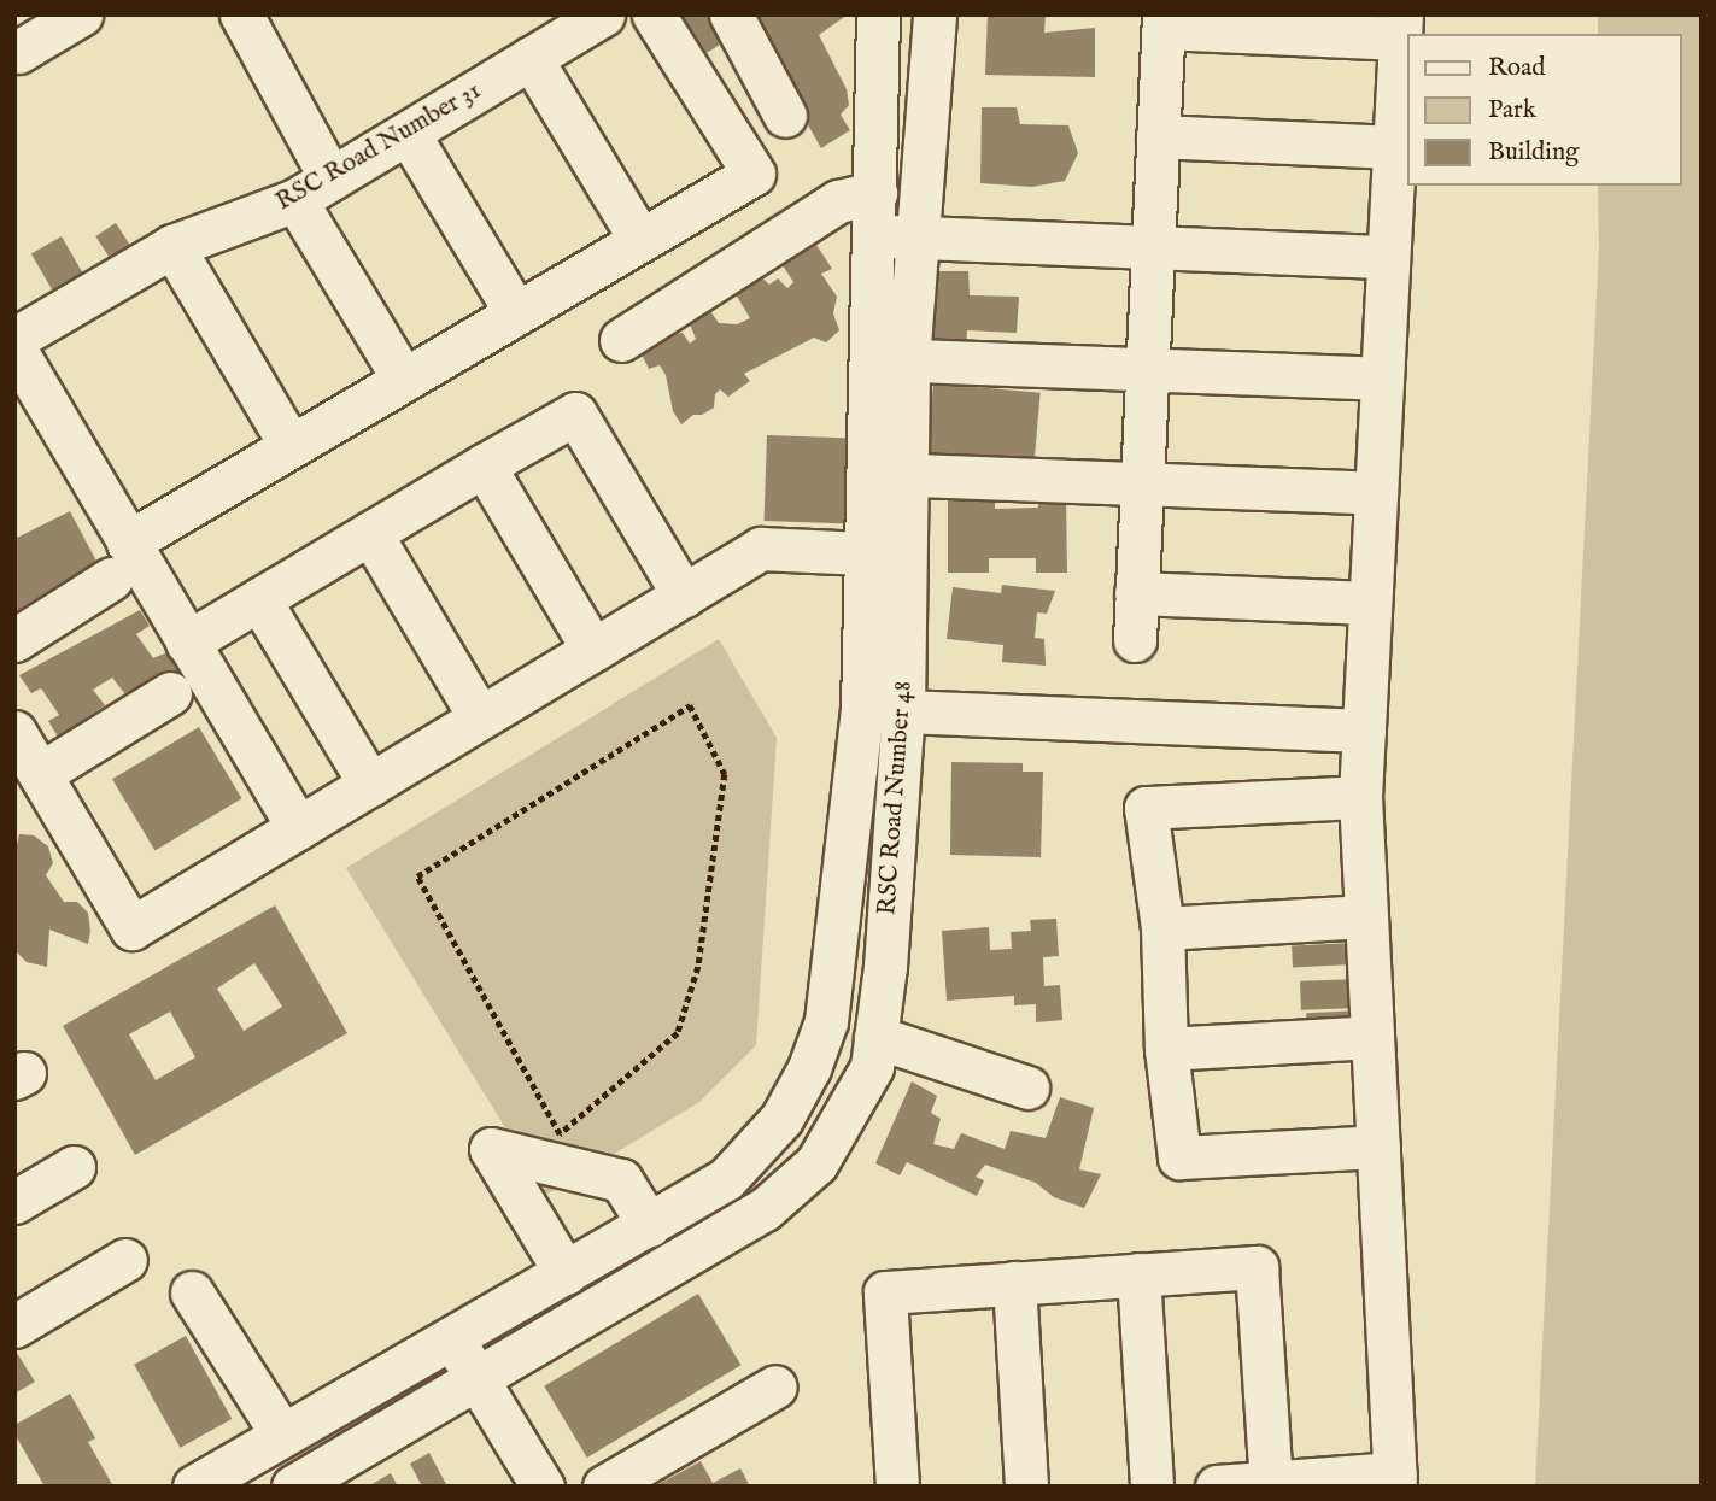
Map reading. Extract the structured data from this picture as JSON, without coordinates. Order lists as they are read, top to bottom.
{
  "streets": {
    "street": ["RSC Road Number 31", "RSC Road Number 48"]
  },
  "legend": ["Road", "Park", "Building"]
}
